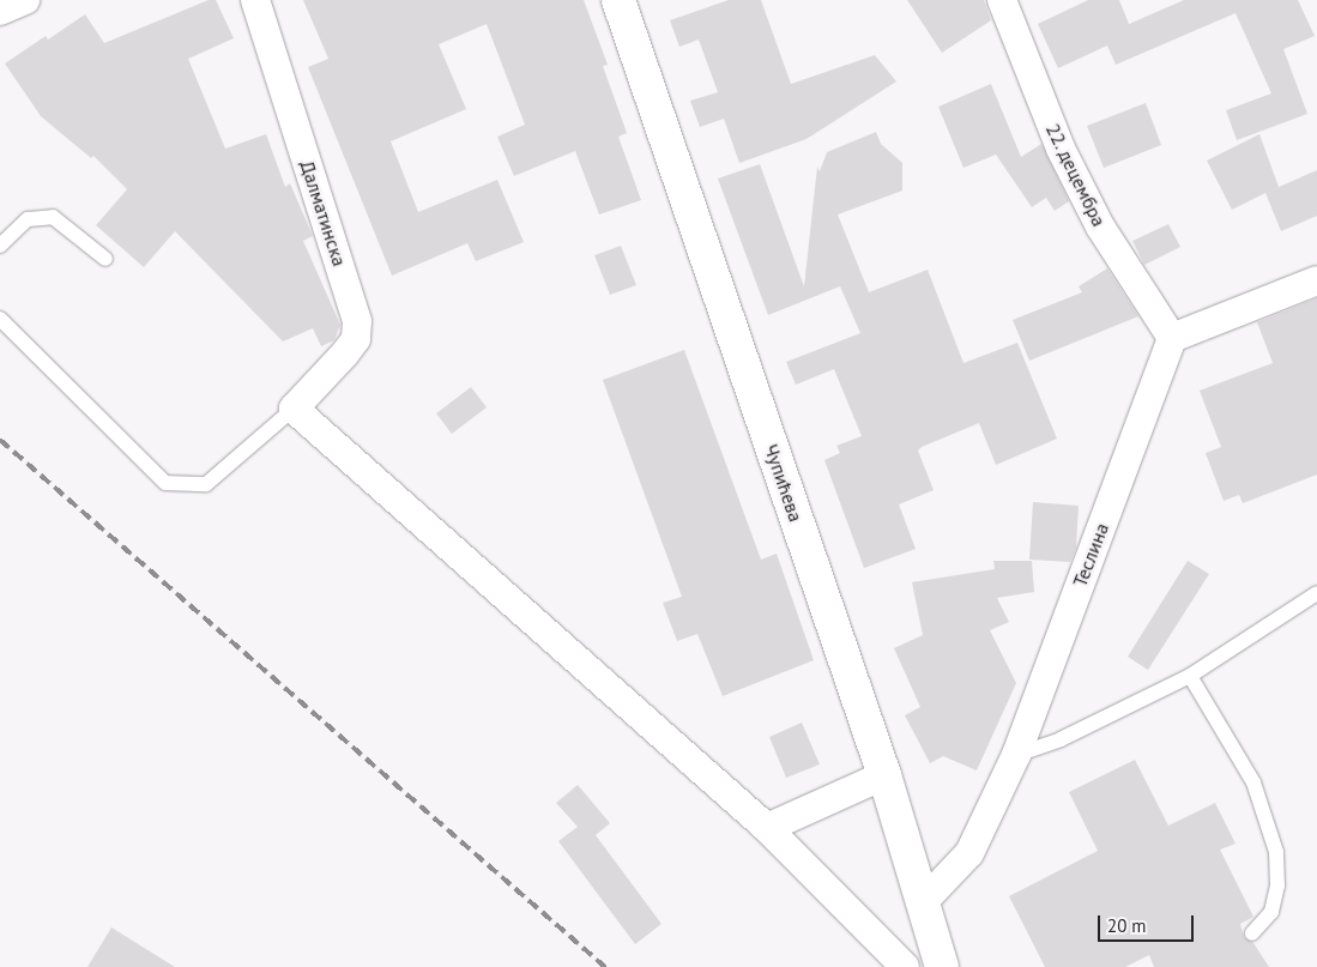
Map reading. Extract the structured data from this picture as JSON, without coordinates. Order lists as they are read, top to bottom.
{
  "streets": {
    "street": [
      "22. децембра",
      "Далматинска",
      "Чупићева",
      "Теслина"
    ]
  },
  "crossings": [
    ["22. децембра", "Теслина"],
    ["Чупићева", "Теслина"]
  ],
  "scale_bar": "20 m"
}
